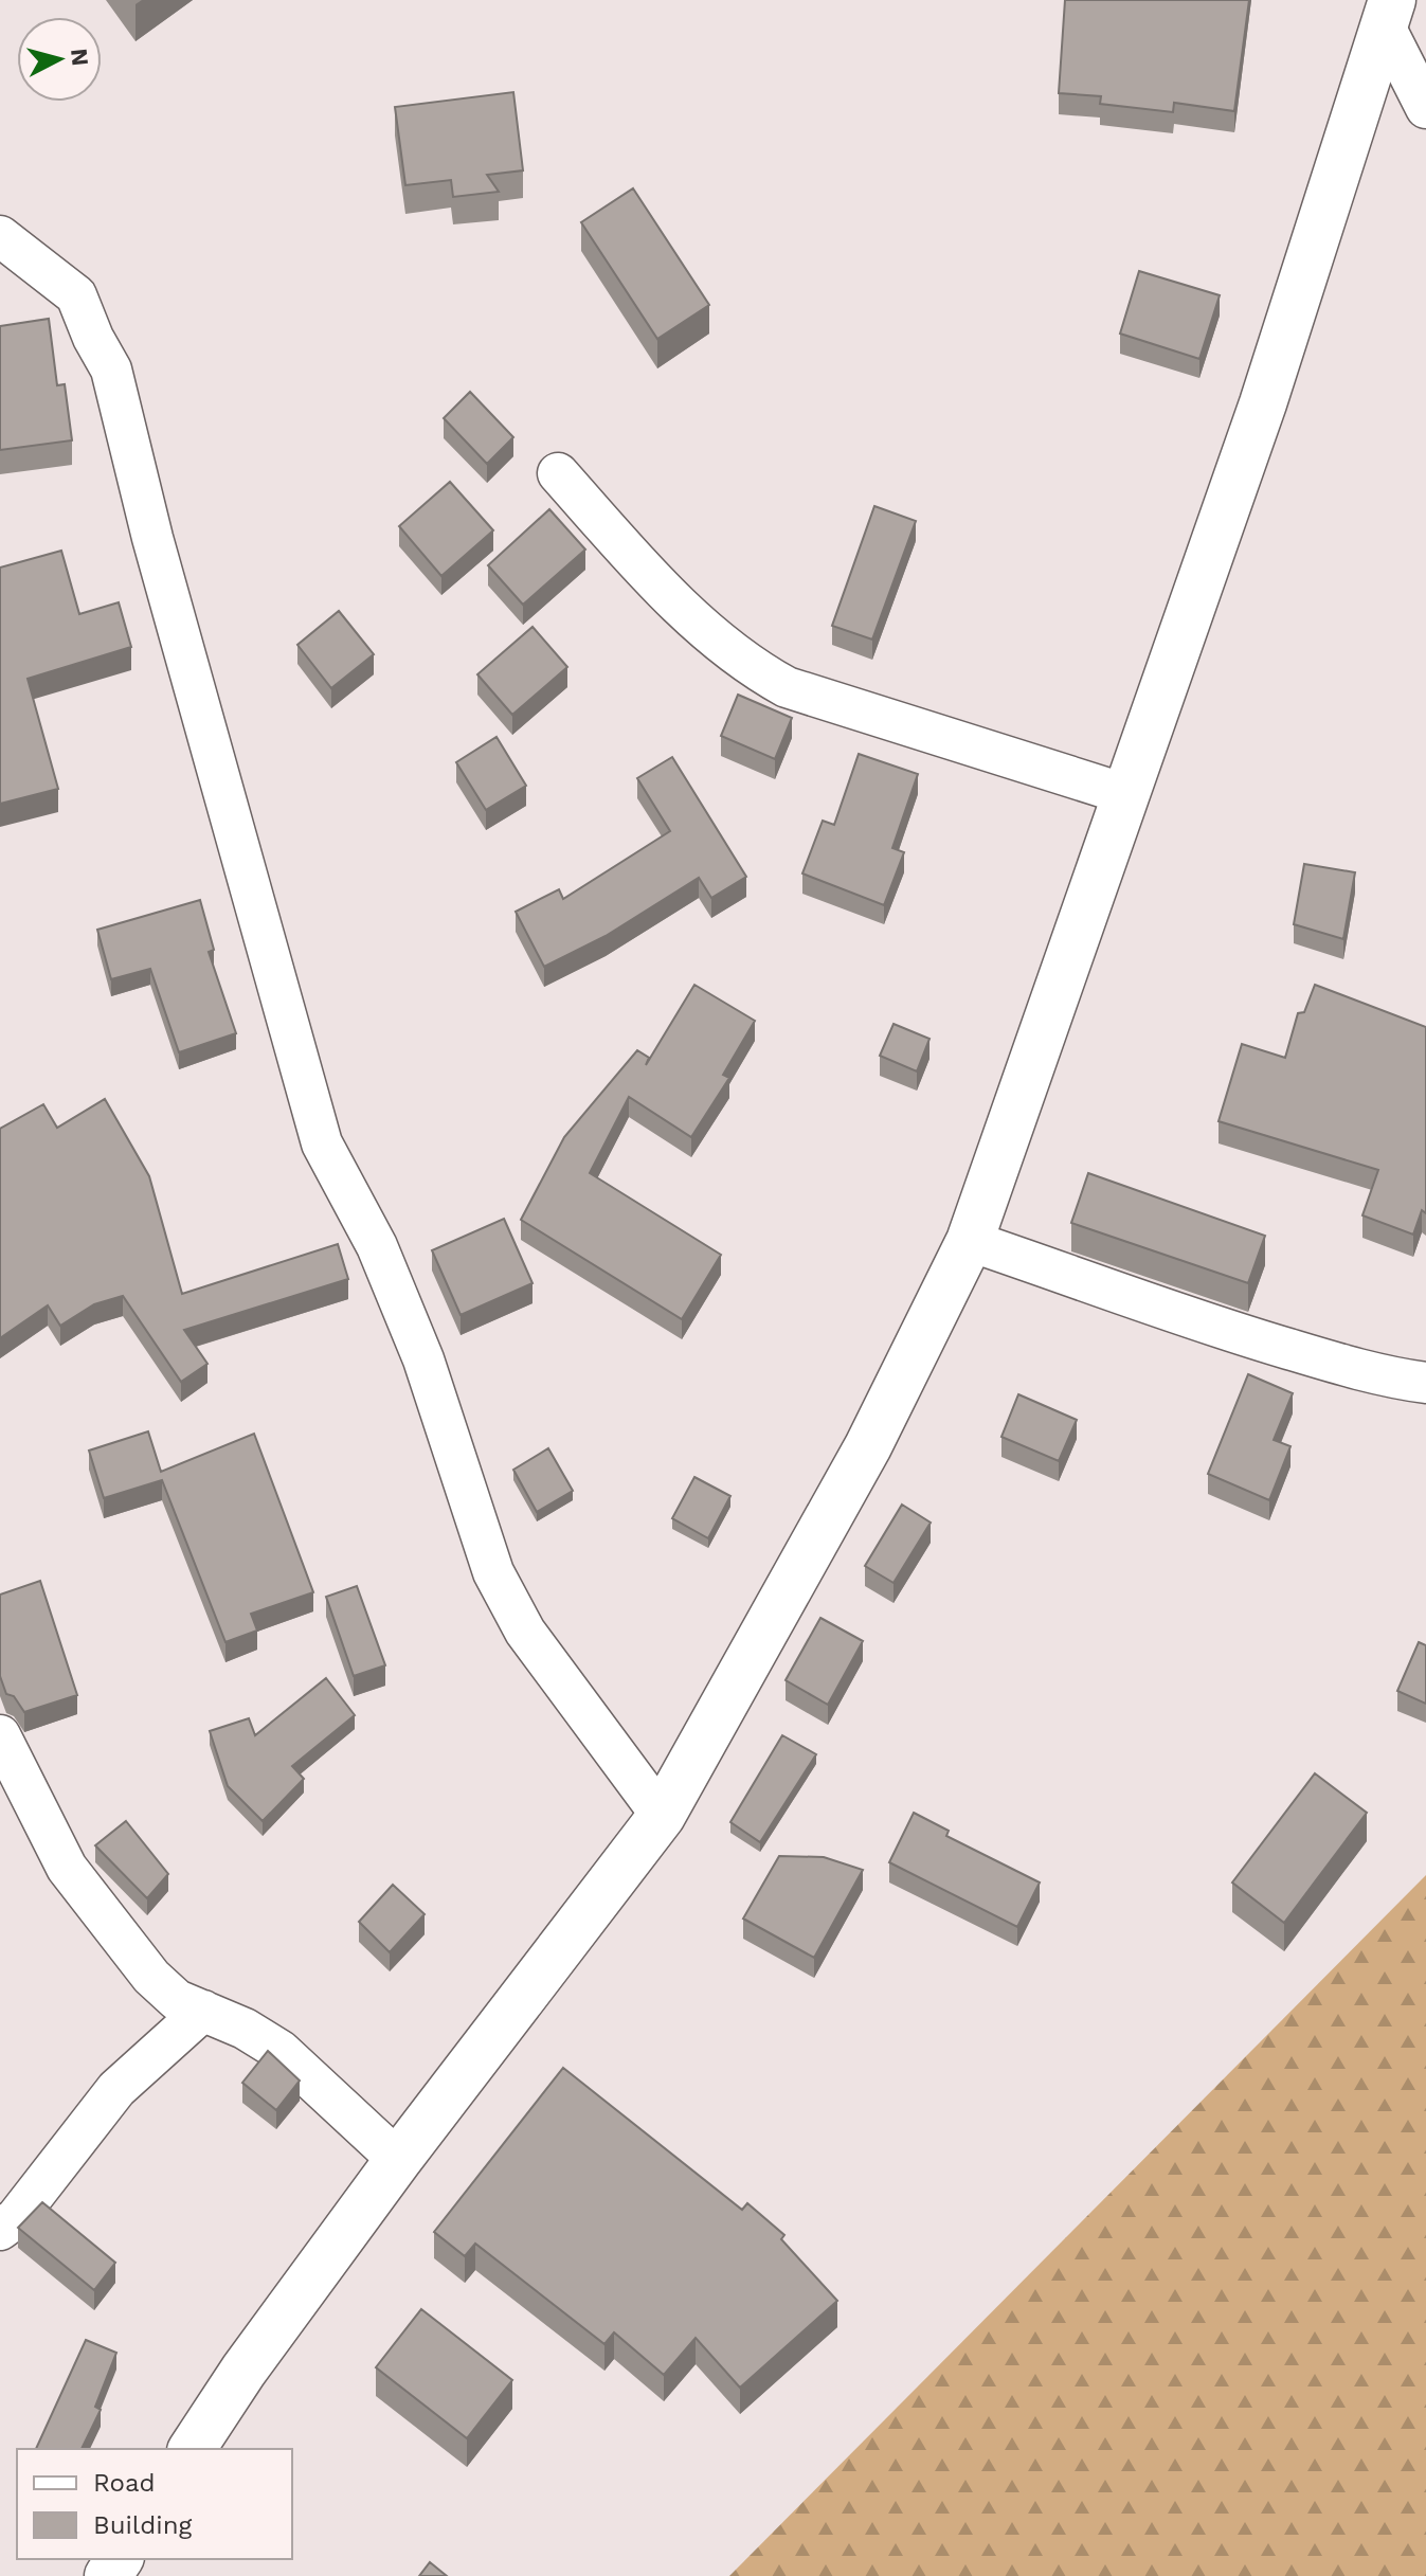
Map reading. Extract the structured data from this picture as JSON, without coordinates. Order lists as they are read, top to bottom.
{
  "legend": ["Road", "Building"],
  "north": "right"
}
